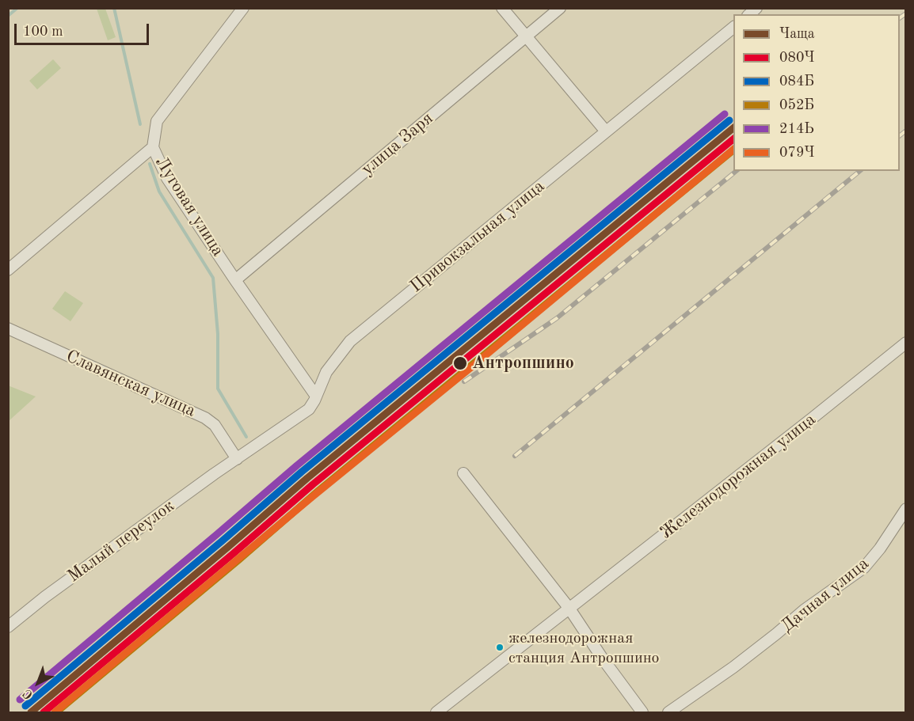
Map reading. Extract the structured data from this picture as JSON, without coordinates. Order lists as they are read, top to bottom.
{
  "streets": {
    "street": [
      "улица Заря",
      "Луговая улица",
      "Привокзальная улица",
      "Славянская улица",
      "Железнодорожная улица",
      "Малый переулок",
      "Дачная улица"
    ]
  },
  "crossings": [
    ["улица Заря", "Луговая улица"],
    ["Луговая улица", "Привокзальная улица"],
    ["Привокзальная улица", "Славянская улица"],
    ["Привокзальная улица", "Малый переулок"],
    ["Славянская улица", "Малый переулок"]
  ],
  "places": ["Антропшино", "железнодорожная станция Антропшино"],
  "lines": [
    "transit line 214Ь",
    "transit line 084Б",
    "transit line Чаща",
    "transit line 080Ч",
    "transit line 079Ч",
    "transit line 052Б"
  ],
  "legend": [
    "Чаща",
    "080Ч",
    "084Б",
    "052Б",
    "214Ь",
    "079Ч"
  ],
  "scale_bar": "100 m",
  "north": "bottom left"
}
